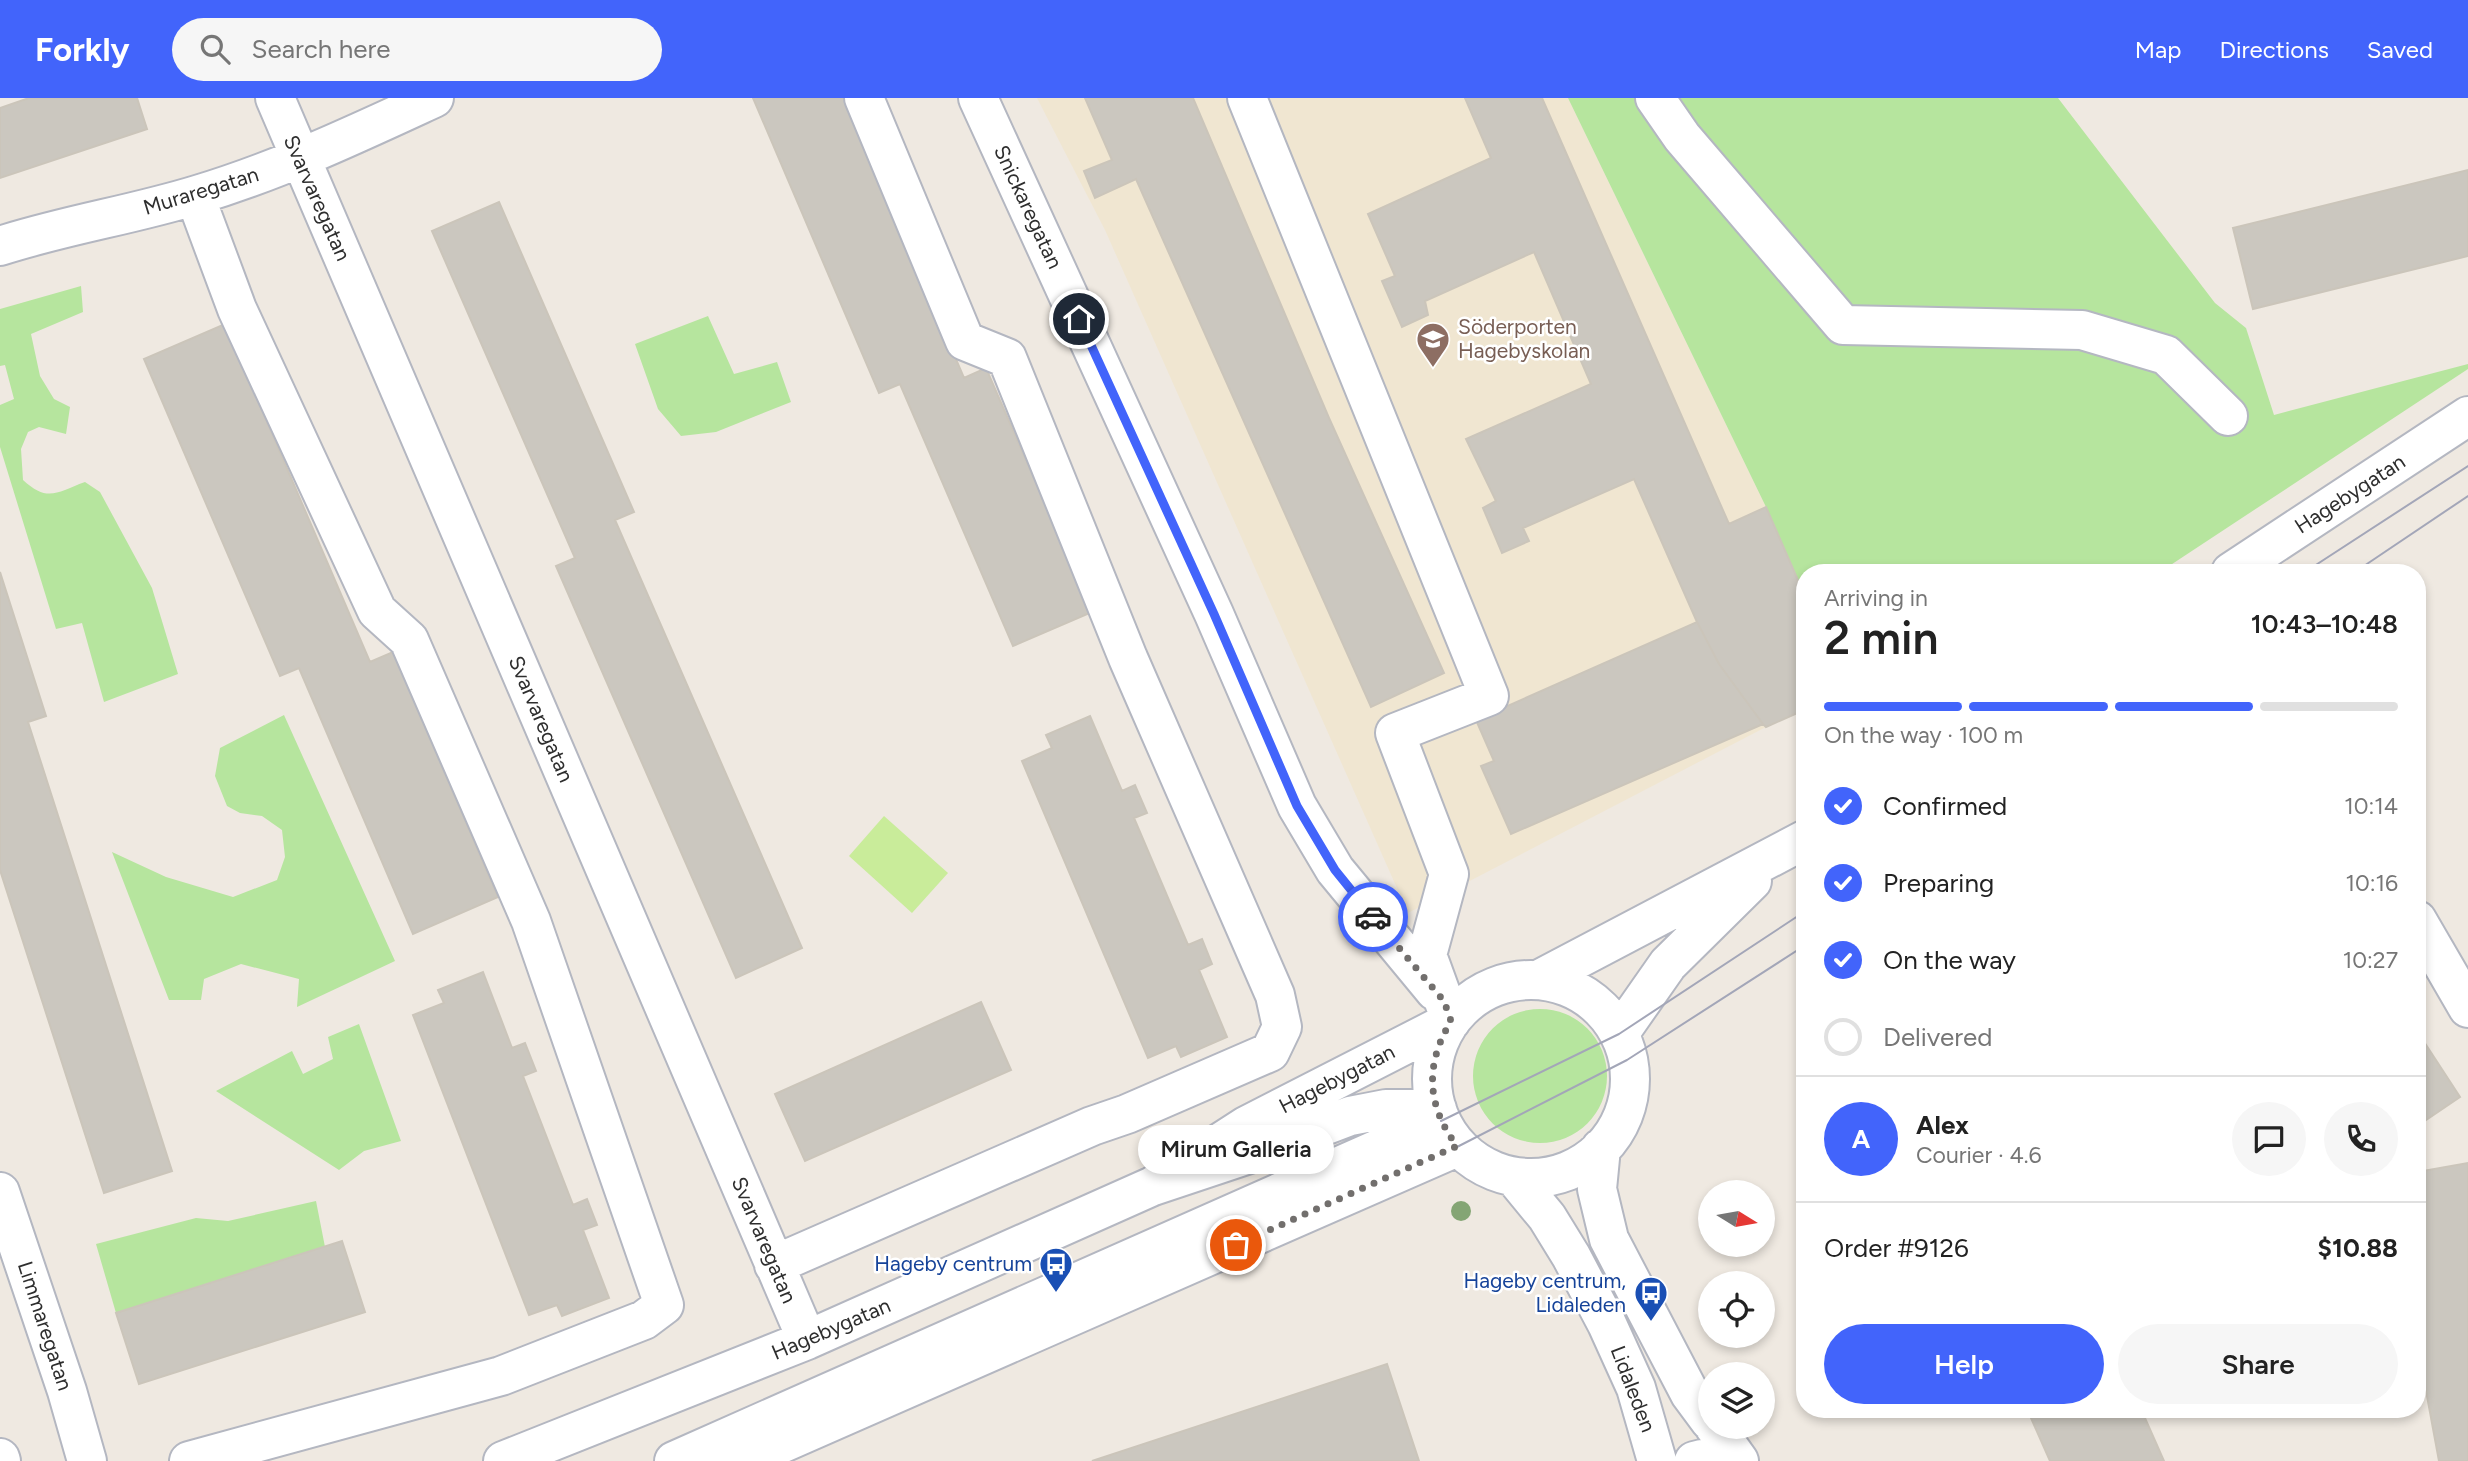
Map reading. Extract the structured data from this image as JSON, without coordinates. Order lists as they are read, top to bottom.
{
  "streets": {
    "street": [
      "Muraregatan",
      "Svarvaregatan",
      "Snickaregatan",
      "Hagebygatan",
      "Limmaregatan",
      "Lidaleden"
    ]
  },
  "crossings": [
    ["Muraregatan", "Svarvaregatan"],
    ["Svarvaregatan", "Hagebygatan"],
    ["Snickaregatan", "Hagebygatan"],
    ["Snickaregatan", "Lidaleden"],
    ["Hagebygatan", "Lidaleden"]
  ],
  "places": {
    "school or university": ["Söderporten Hagebyskolan"],
    "other": ["Mirum Galleria"],
    "bus stop": ["Hageby centrum", "Hageby centrum, Lidaleden"]
  },
  "north": "right",
  "page": {
    "header": "Forkly",
    "search": "Search here",
    "nav": ["Map", "Directions", "Saved"],
    "heading": ["2 min", "Arriving in", "10:43–10:48"],
    "panel": [
      "Alex",
      "Courier · 4.6",
      "Order #9126",
      "$10.88"
    ],
    "bar": "On the way · 100 m",
    "list": [
      ["Confirmed", "10:14"],
      ["Preparing", "10:16"],
      ["On the way", "10:27"],
      "Delivered"
    ],
    "round": "A",
    "bubble": "Mirum Galleria",
    "buttons": ["Help", "Share"]
  }
}
